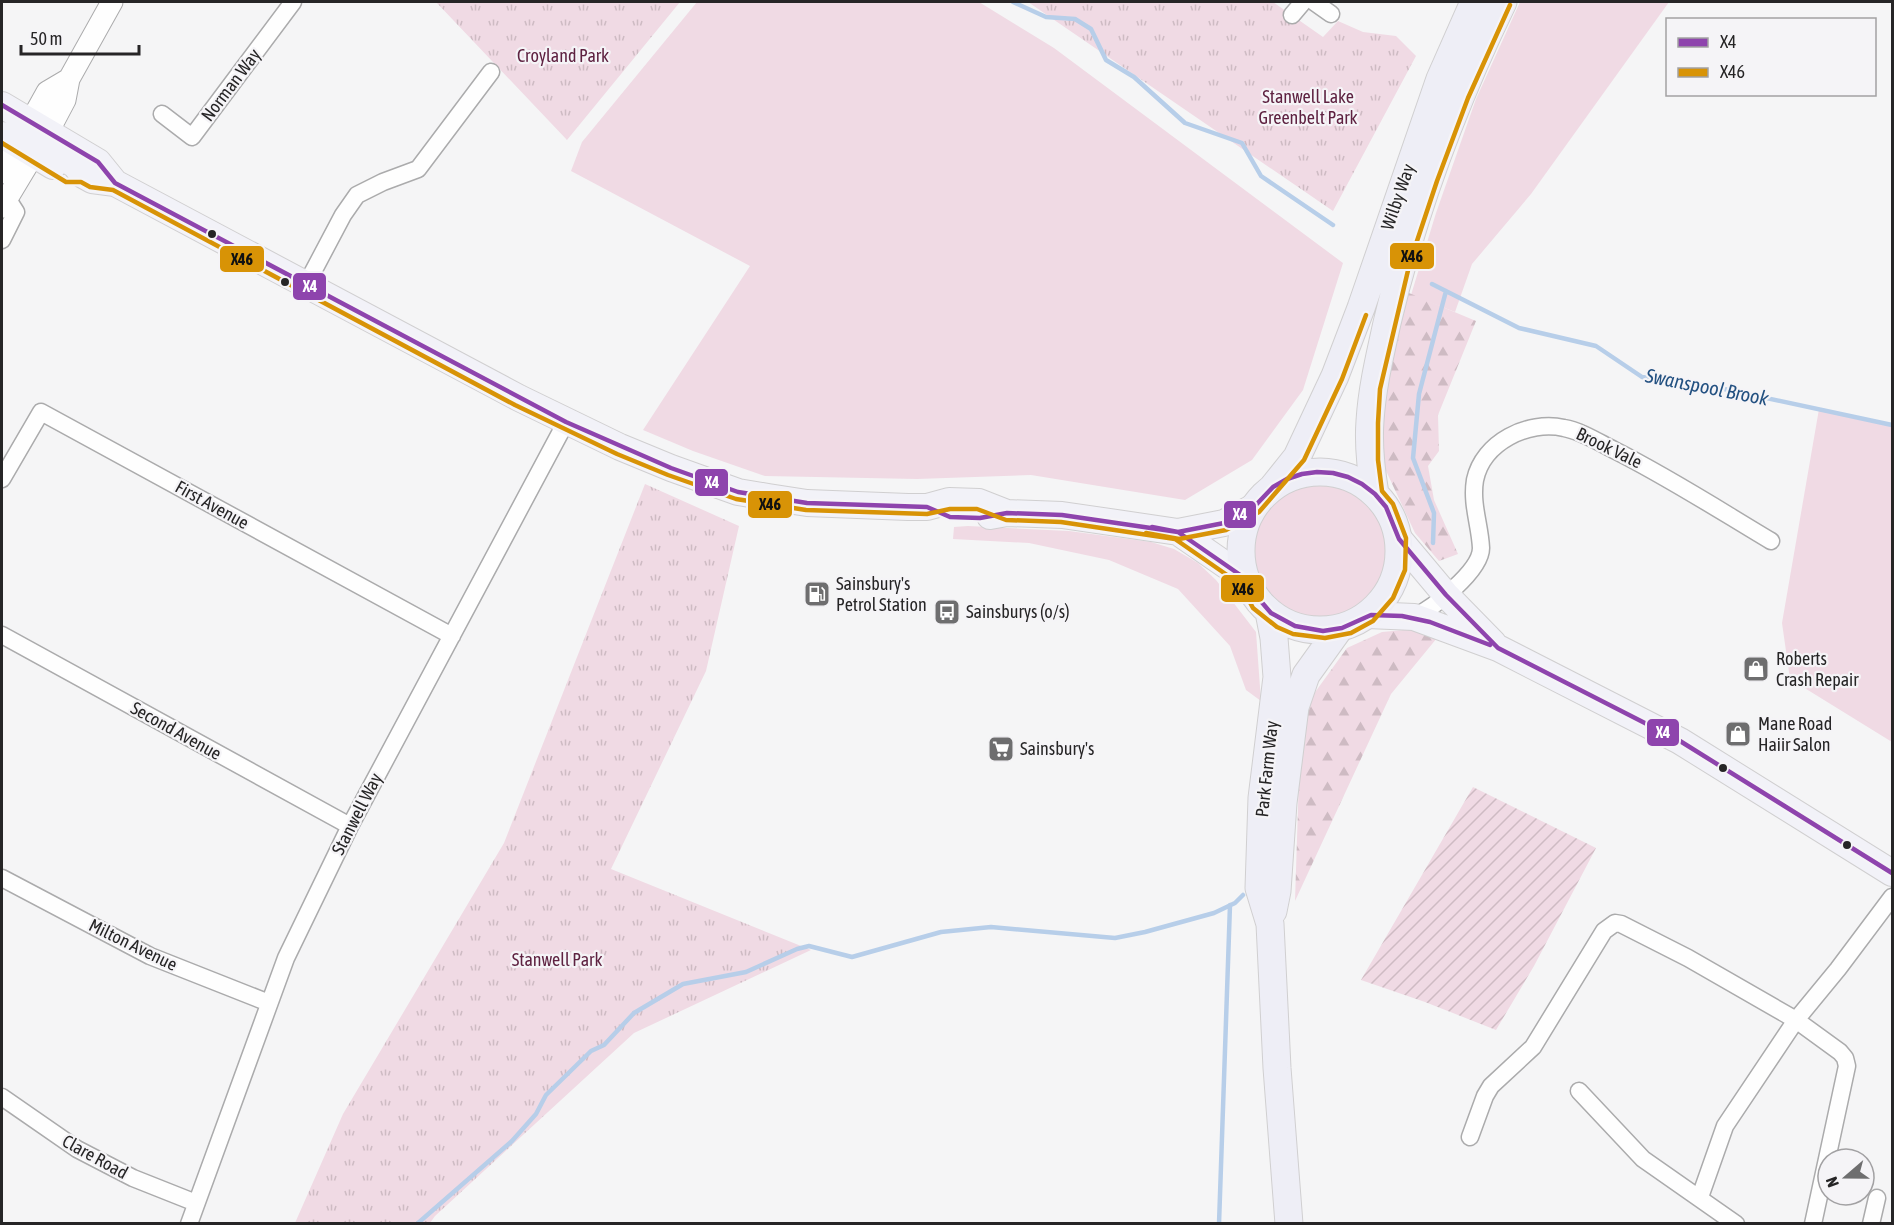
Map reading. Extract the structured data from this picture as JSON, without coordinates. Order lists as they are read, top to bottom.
{
  "streets": {
    "highway": ["Wilby Way", "Park Farm Way"],
    "street": [
      "Norman Way",
      "Brook Vale",
      "First Avenue",
      "Second Avenue",
      "Stanwell Way",
      "Milton Avenue",
      "Clare Road"
    ]
  },
  "crossings": [
    ["Wilby Way", "Park Farm Way"],
    ["First Avenue", "Stanwell Way"],
    ["Second Avenue", "Stanwell Way"],
    ["Stanwell Way", "Milton Avenue"],
    ["Stanwell Way", "Clare Road"]
  ],
  "water": ["Swanspool Brook"],
  "parks": ["Croyland Park", "Stanwell Lake Greenbelt Park", "Stanwell Park"],
  "places": {
    "fuel station": ["Sainsbury's Petrol Station"],
    "bus stop": ["Sainsburys (o/s)"],
    "shop": ["Roberts Crash Repair", "Mane Road Haiir Salon"],
    "supermarket": ["Sainsbury's"]
  },
  "lines": ["transit line X46", "transit line X4"],
  "legend": ["X4", "X46"],
  "scale_bar": "50 m",
  "north": "left"
}
